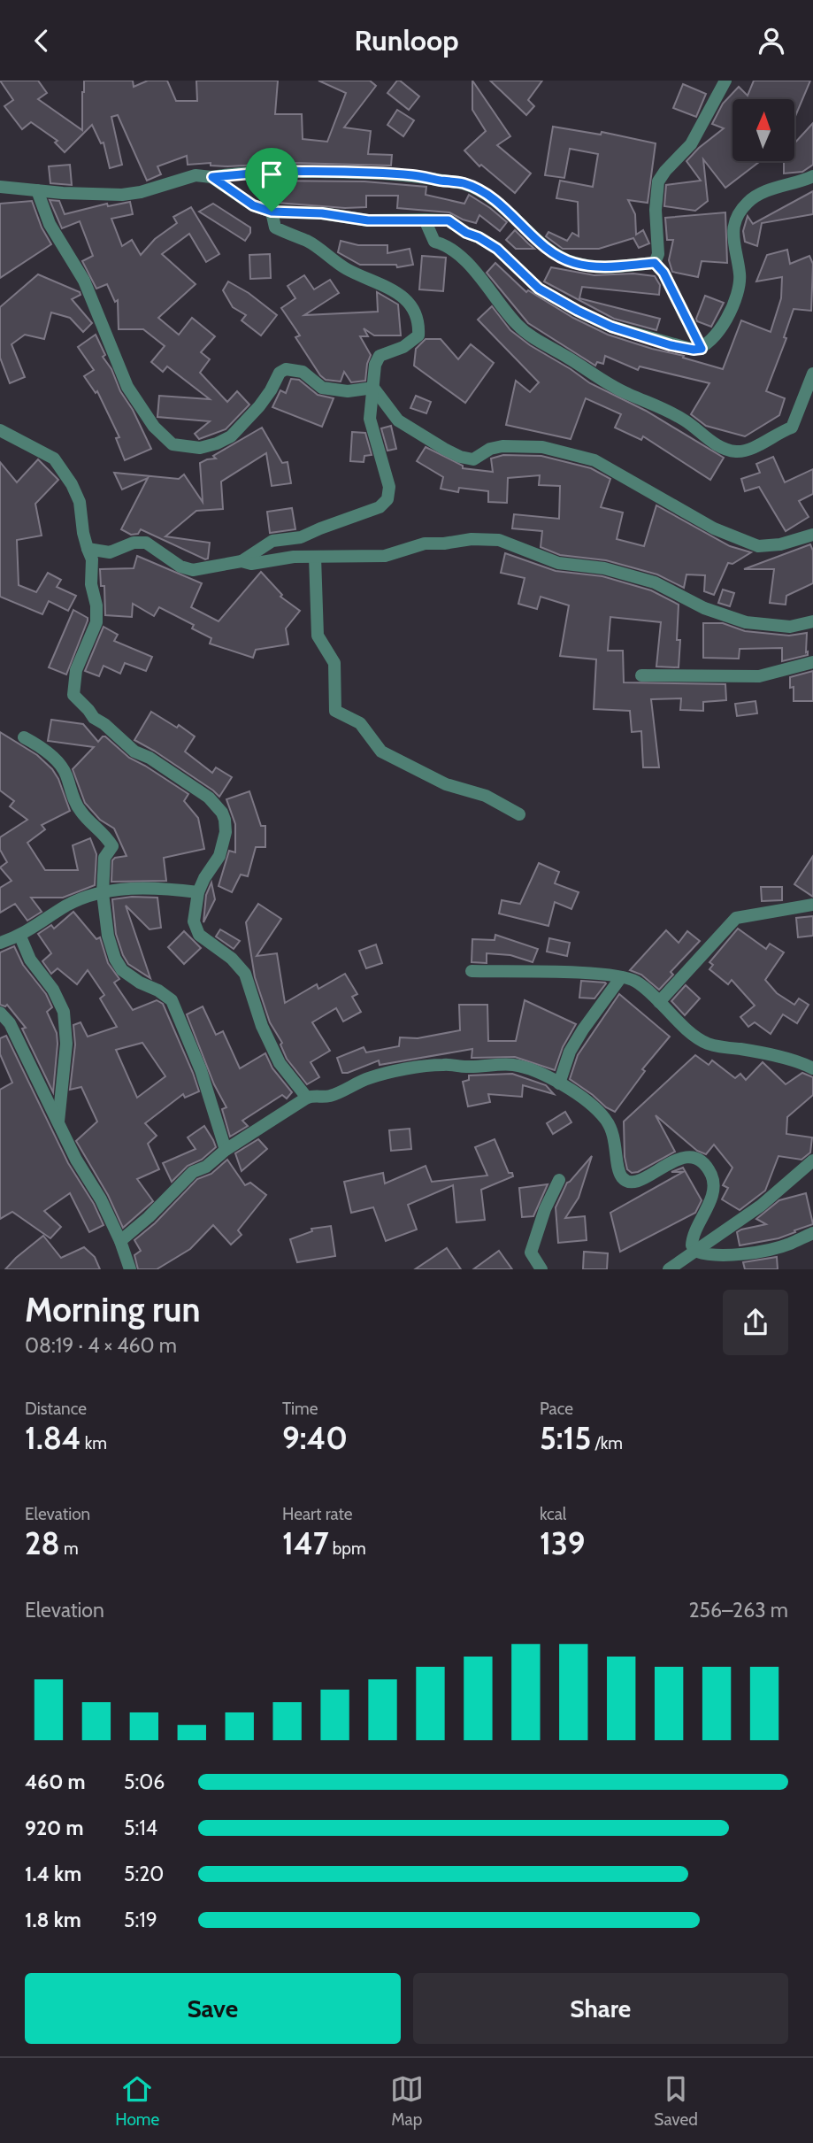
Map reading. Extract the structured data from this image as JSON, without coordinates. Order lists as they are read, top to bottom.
{
  "north": "top",
  "page": {
    "header": "Runloop",
    "heading": ["Morning run", "08:19 · 4 × 460 m"],
    "stats": [
      ["Distance", "1.84 km"],
      ["Time", "9:40"],
      ["Pace", "5:15 /km"],
      ["Elevation", "28 m"],
      ["Heart rate", "147 bpm"],
      ["kcal", "139"]
    ],
    "chart": ["Elevation", "256–263 m"],
    "list": [
      {
        "name": "460 m",
        "note": "5:06"
      },
      {
        "name": "920 m",
        "note": "5:14"
      },
      {
        "name": "1.4 km",
        "note": "5:20"
      },
      {
        "name": "1.8 km",
        "note": "5:19"
      }
    ],
    "buttons": ["Save", "Share"],
    "tabs": ["Home", "Map", "Saved"]
  }
}
